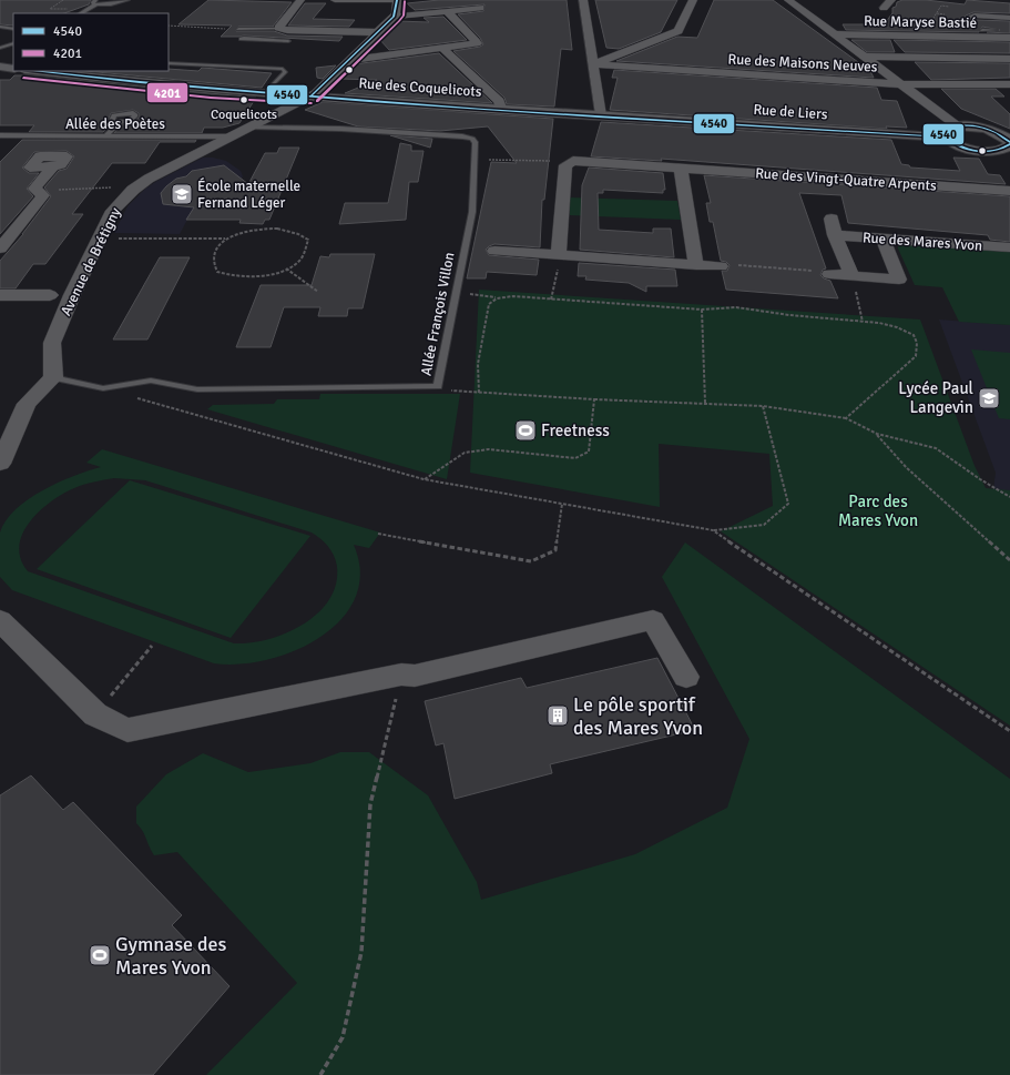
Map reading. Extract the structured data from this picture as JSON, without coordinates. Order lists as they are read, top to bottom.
{
  "streets": {
    "street": [
      "Rue Maryse Bastié",
      "Rue des Maisons Neuves",
      "Rue des Coquelicots",
      "Rue de Liers",
      "Rue des Vingt-Quatre Arpents",
      "Rue des Mares Yvon",
      "Avenue de Brétigny"
    ],
    "lane": ["Allée des Poètes", "Allée François Villon"]
  },
  "crossings": [
    ["Rue des Coquelicots", "Rue de Liers"],
    ["Rue des Coquelicots", "Avenue de Brétigny"],
    ["Allée des Poètes", "Avenue de Brétigny"],
    ["Avenue de Brétigny", "Allée François Villon"]
  ],
  "parks": ["Parc des Mares Yvon"],
  "places": {
    "other": ["Coquelicots"],
    "school or university": ["École maternelle Fernand Léger", "Lycée Paul Langevin"],
    "sports": ["Freetness", "Gymnase des Mares Yvon"],
    "building": ["Le pôle sportif des Mares Yvon"]
  },
  "lines": ["transit line 4540", "transit line 4201"],
  "legend": ["4540", "4201"]
}
